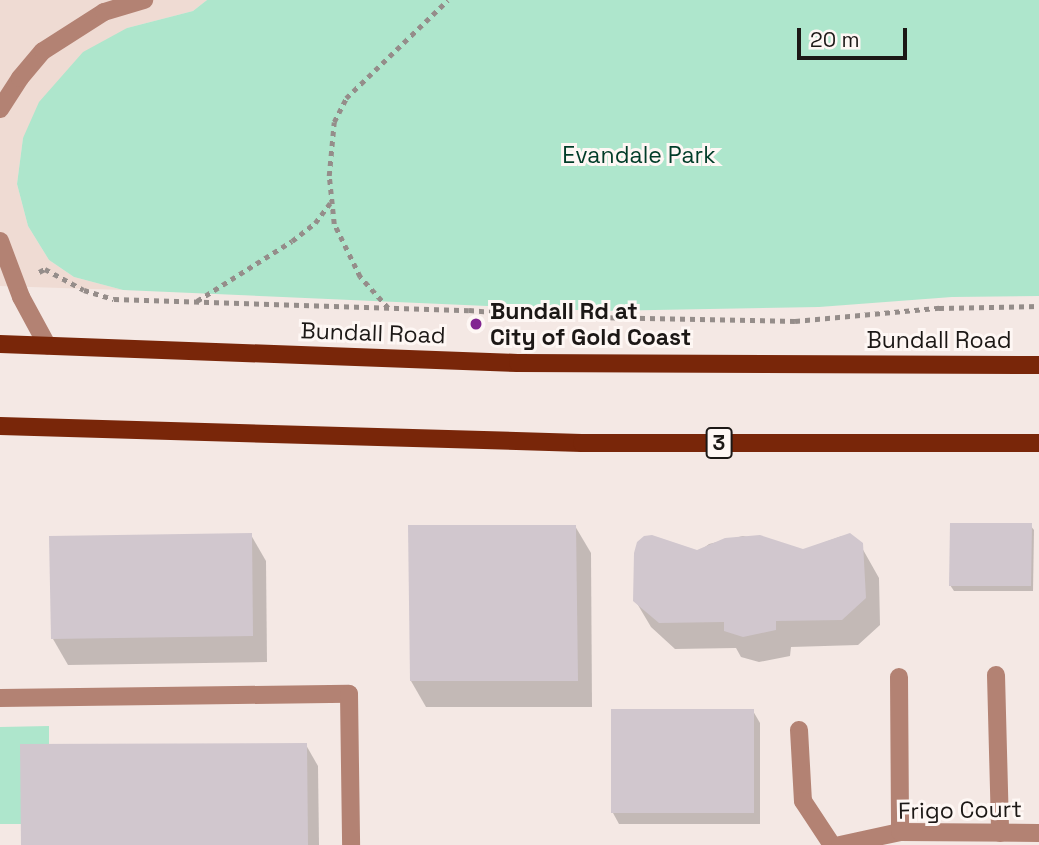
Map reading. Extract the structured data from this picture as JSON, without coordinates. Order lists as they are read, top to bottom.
{
  "streets": {
    "main road": ["Bundall Road", "3"],
    "street": ["Frigo Court"]
  },
  "parks": ["Evandale Park"],
  "places": ["Bundall Rd at City of Gold Coast"],
  "scale_bar": "20 m"
}
